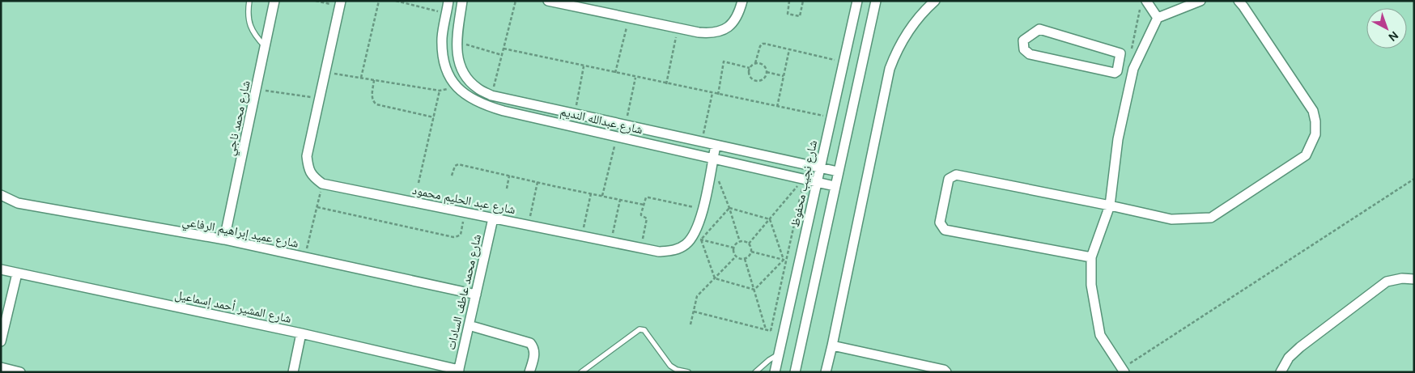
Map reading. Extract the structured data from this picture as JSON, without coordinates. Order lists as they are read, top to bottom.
{
  "streets": {
    "street": [
      "شارع محمد ناجي",
      "شارع عبدالله النديم",
      "شارع نجيب محفوظ",
      "شارع عبد الحليم محمود",
      "شارع عميد إبراهيم الرفاعي",
      "شارع محمد عاطف السادات",
      "شارع المشير أحمد إسماعيل"
    ]
  },
  "crossings": [
    ["شارع محمد ناجي", "شارع عميد إبراهيم الرفاعي"],
    ["شارع عبدالله النديم", "شارع نجيب محفوظ"],
    ["شارع عبدالله النديم", "شارع عبد الحليم محمود"],
    ["شارع عبد الحليم محمود", "شارع محمد عاطف السادات"],
    ["شارع عميد إبراهيم الرفاعي", "شارع محمد عاطف السادات"],
    ["شارع محمد عاطف السادات", "شارع المشير أحمد إسماعيل"]
  ],
  "north": "bottom right"
}
